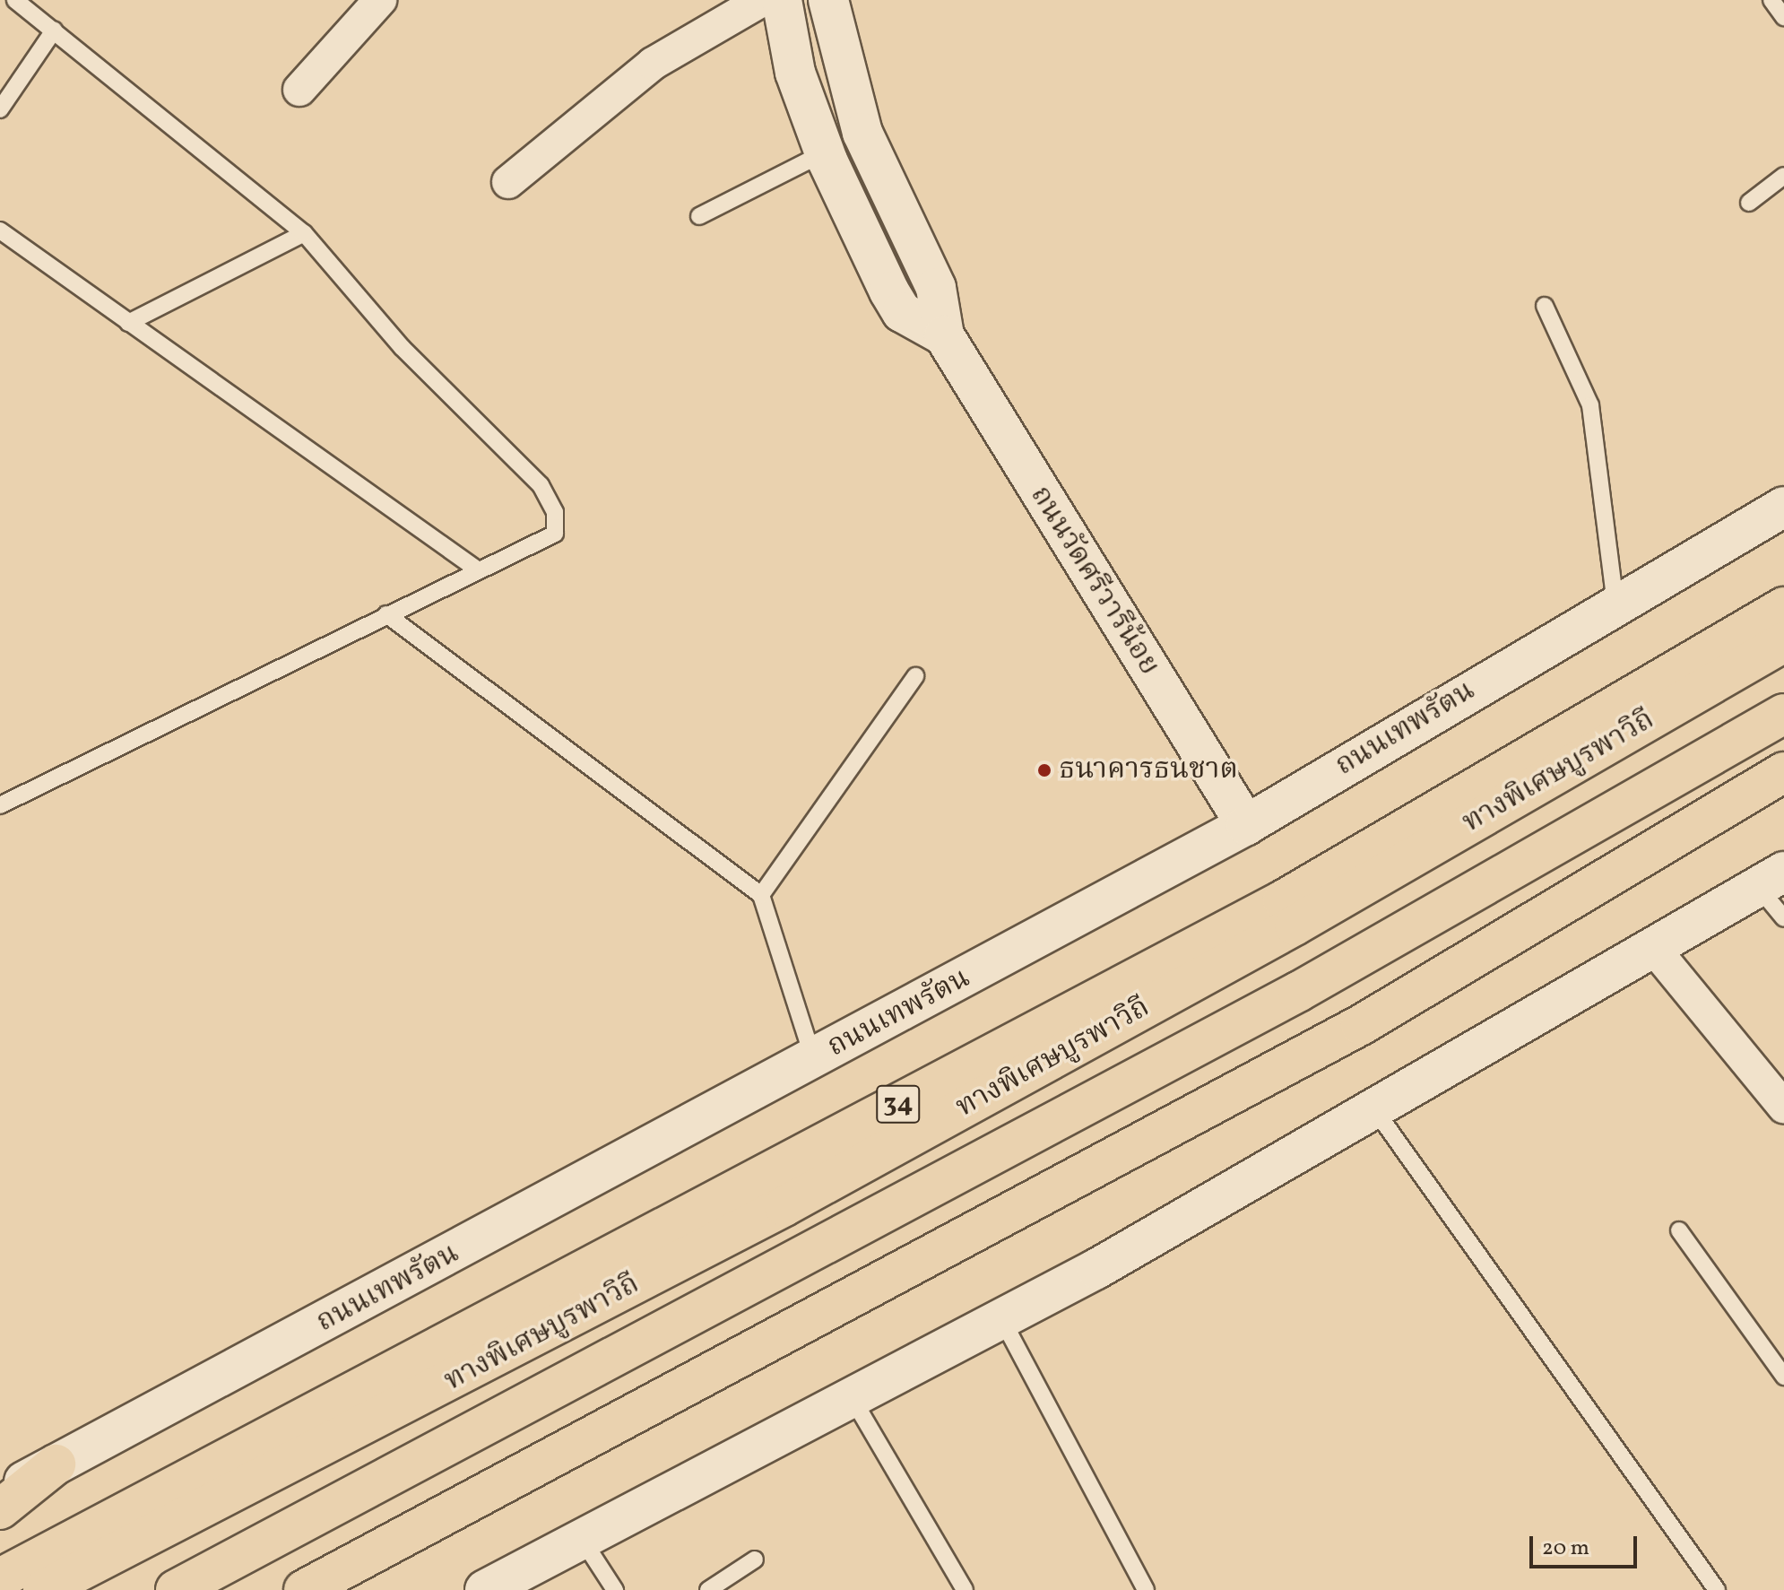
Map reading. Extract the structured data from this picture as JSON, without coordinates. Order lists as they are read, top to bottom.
{
  "streets": {
    "highway": ["ทางพิเศษบูรพาวิถี", "34"],
    "main road": ["ถนนวัดศรีวารีน้อย", "ถนนเทพรัตน"]
  },
  "crossings": [
    ["ถนนวัดศรีวารีน้อย", "ถนนเทพรัตน"]
  ],
  "places": ["ธนาคารธนชาต"],
  "scale_bar": "20 m"
}
